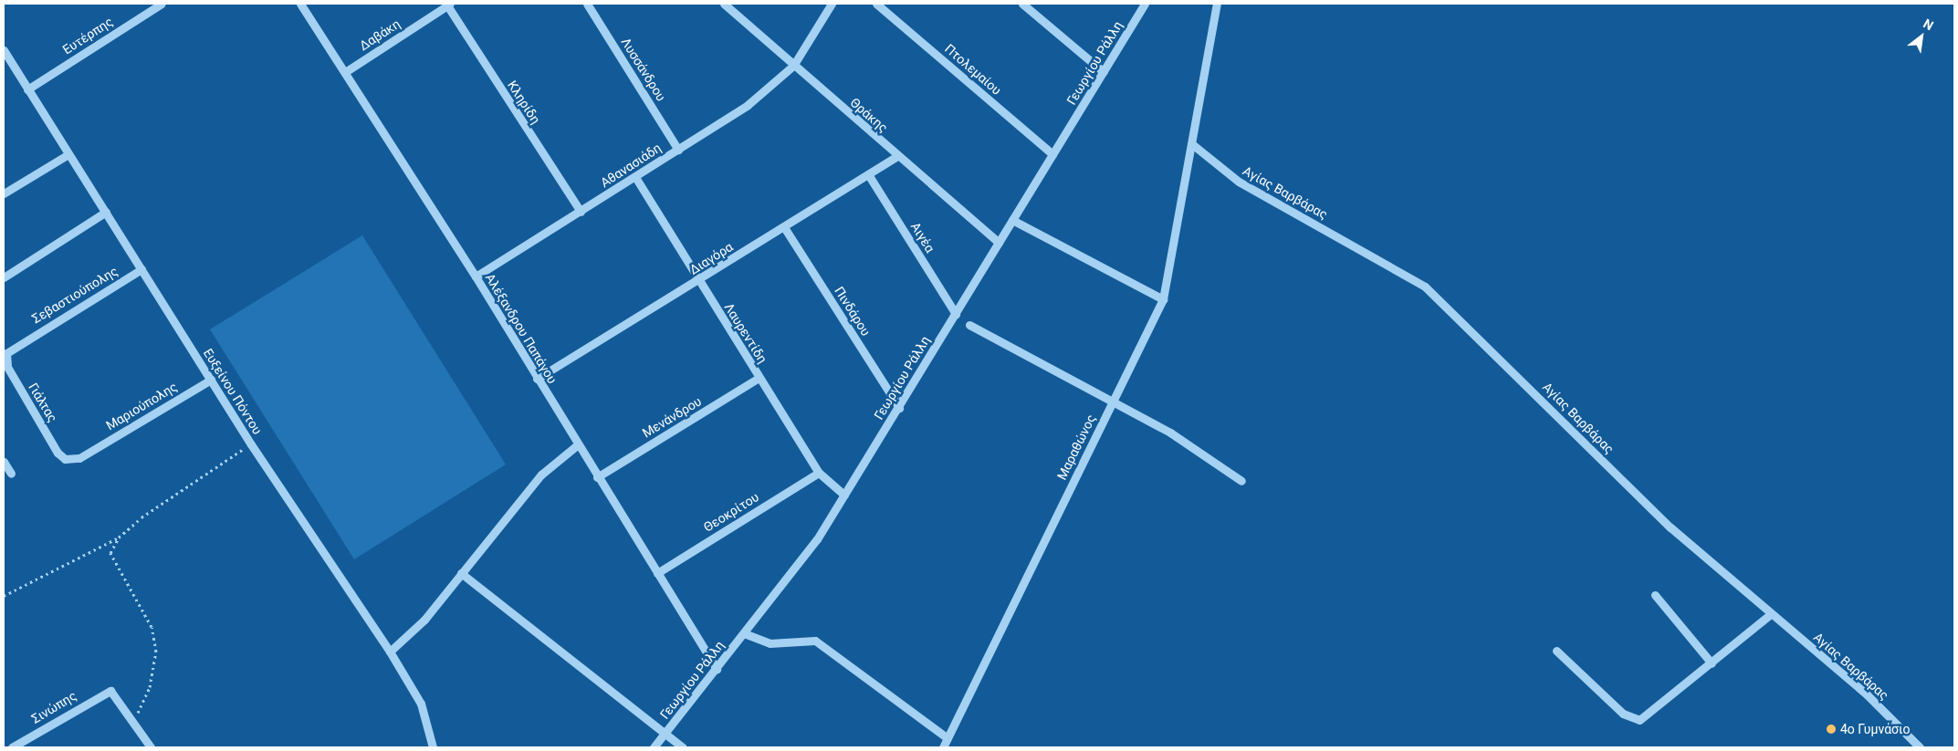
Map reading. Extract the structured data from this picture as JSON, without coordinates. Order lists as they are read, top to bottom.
{
  "streets": {
    "street": [
      "Δαβάκη",
      "Ευτέρπης",
      "Γεωργίου Ράλλη",
      "Λυσσάνδρου",
      "Πτολεμαίου",
      "Κληρίδη",
      "Θράκης",
      "Αθανασιάδη",
      "Αγίας Βαρβάρας",
      "Αιγέα",
      "Διαγόρα",
      "Σεβαστιούπολης",
      "Πινδάρου",
      "Αλέξανδρου Παπάγου",
      "Λαυρεντίδη",
      "Ευξείνου Πόντου",
      "Γιάλτας",
      "Μαριούπολης",
      "Μενάνδρου",
      "Μαραθώνος",
      "Θεοκρίτου",
      "Σινώπης"
    ]
  },
  "crossings": [
    ["Δαβάκη", "Κληρίδη"],
    ["Δαβάκη", "Αλέξανδρου Παπάγου"],
    ["Ευτέρπης", "Ευξείνου Πόντου"],
    ["Γεωργίου Ράλλη", "Πτολεμαίου"],
    ["Γεωργίου Ράλλη", "Θράκης"],
    ["Γεωργίου Ράλλη", "Αιγέα"],
    ["Γεωργίου Ράλλη", "Πινδάρου"],
    ["Γεωργίου Ράλλη", "Αλέξανδρου Παπάγου"],
    ["Γεωργίου Ράλλη", "Λαυρεντίδη"],
    ["Λυσσάνδρου", "Αθανασιάδη"],
    ["Κληρίδη", "Αθανασιάδη"],
    ["Θράκης", "Αθανασιάδη"],
    ["Θράκης", "Διαγόρα"],
    ["Αθανασιάδη", "Αλέξανδρου Παπάγου"],
    ["Αθανασιάδη", "Λαυρεντίδη"],
    ["Αγίας Βαρβάρας", "Μαραθώνος"],
    ["Αιγέα", "Διαγόρα"],
    ["Διαγόρα", "Πινδάρου"],
    ["Διαγόρα", "Αλέξανδρου Παπάγου"],
    ["Διαγόρα", "Λαυρεντίδη"],
    ["Σεβαστιούπολης", "Ευξείνου Πόντου"],
    ["Σεβαστιούπολης", "Γιάλτας"],
    ["Αλέξανδρου Παπάγου", "Μενάνδρου"],
    ["Αλέξανδρου Παπάγου", "Θεοκρίτου"],
    ["Λαυρεντίδη", "Μενάνδρου"],
    ["Λαυρεντίδη", "Θεοκρίτου"],
    ["Ευξείνου Πόντου", "Μαριούπολης"],
    ["Γιάλτας", "Μαριούπολης"]
  ],
  "places": ["4ο Γυμνάσιο"],
  "north": "top right"
}
